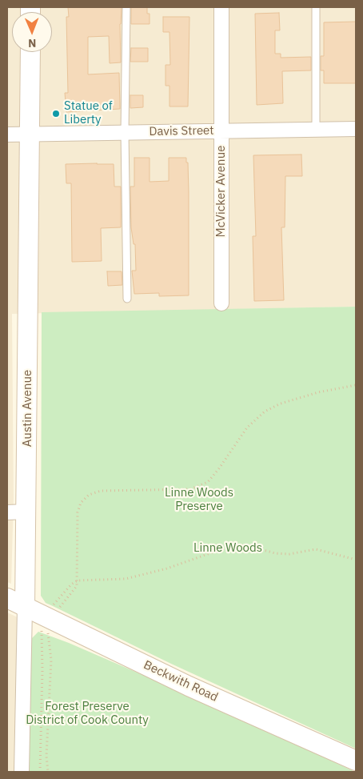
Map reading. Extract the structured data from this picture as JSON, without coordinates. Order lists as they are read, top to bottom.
{
  "streets": {
    "street": [
      "Davis Street",
      "McVicker Avenue",
      "Austin Avenue",
      "Beckwith Road"
    ]
  },
  "crossings": [
    ["Davis Street", "McVicker Avenue"],
    ["Davis Street", "Austin Avenue"],
    ["Austin Avenue", "Beckwith Road"]
  ],
  "parks": ["Linne Woods Preserve", "Linne Woods", "Forest Preserve District of Cook County"],
  "places": ["Statue of Liberty"],
  "north": "bottom"
}
